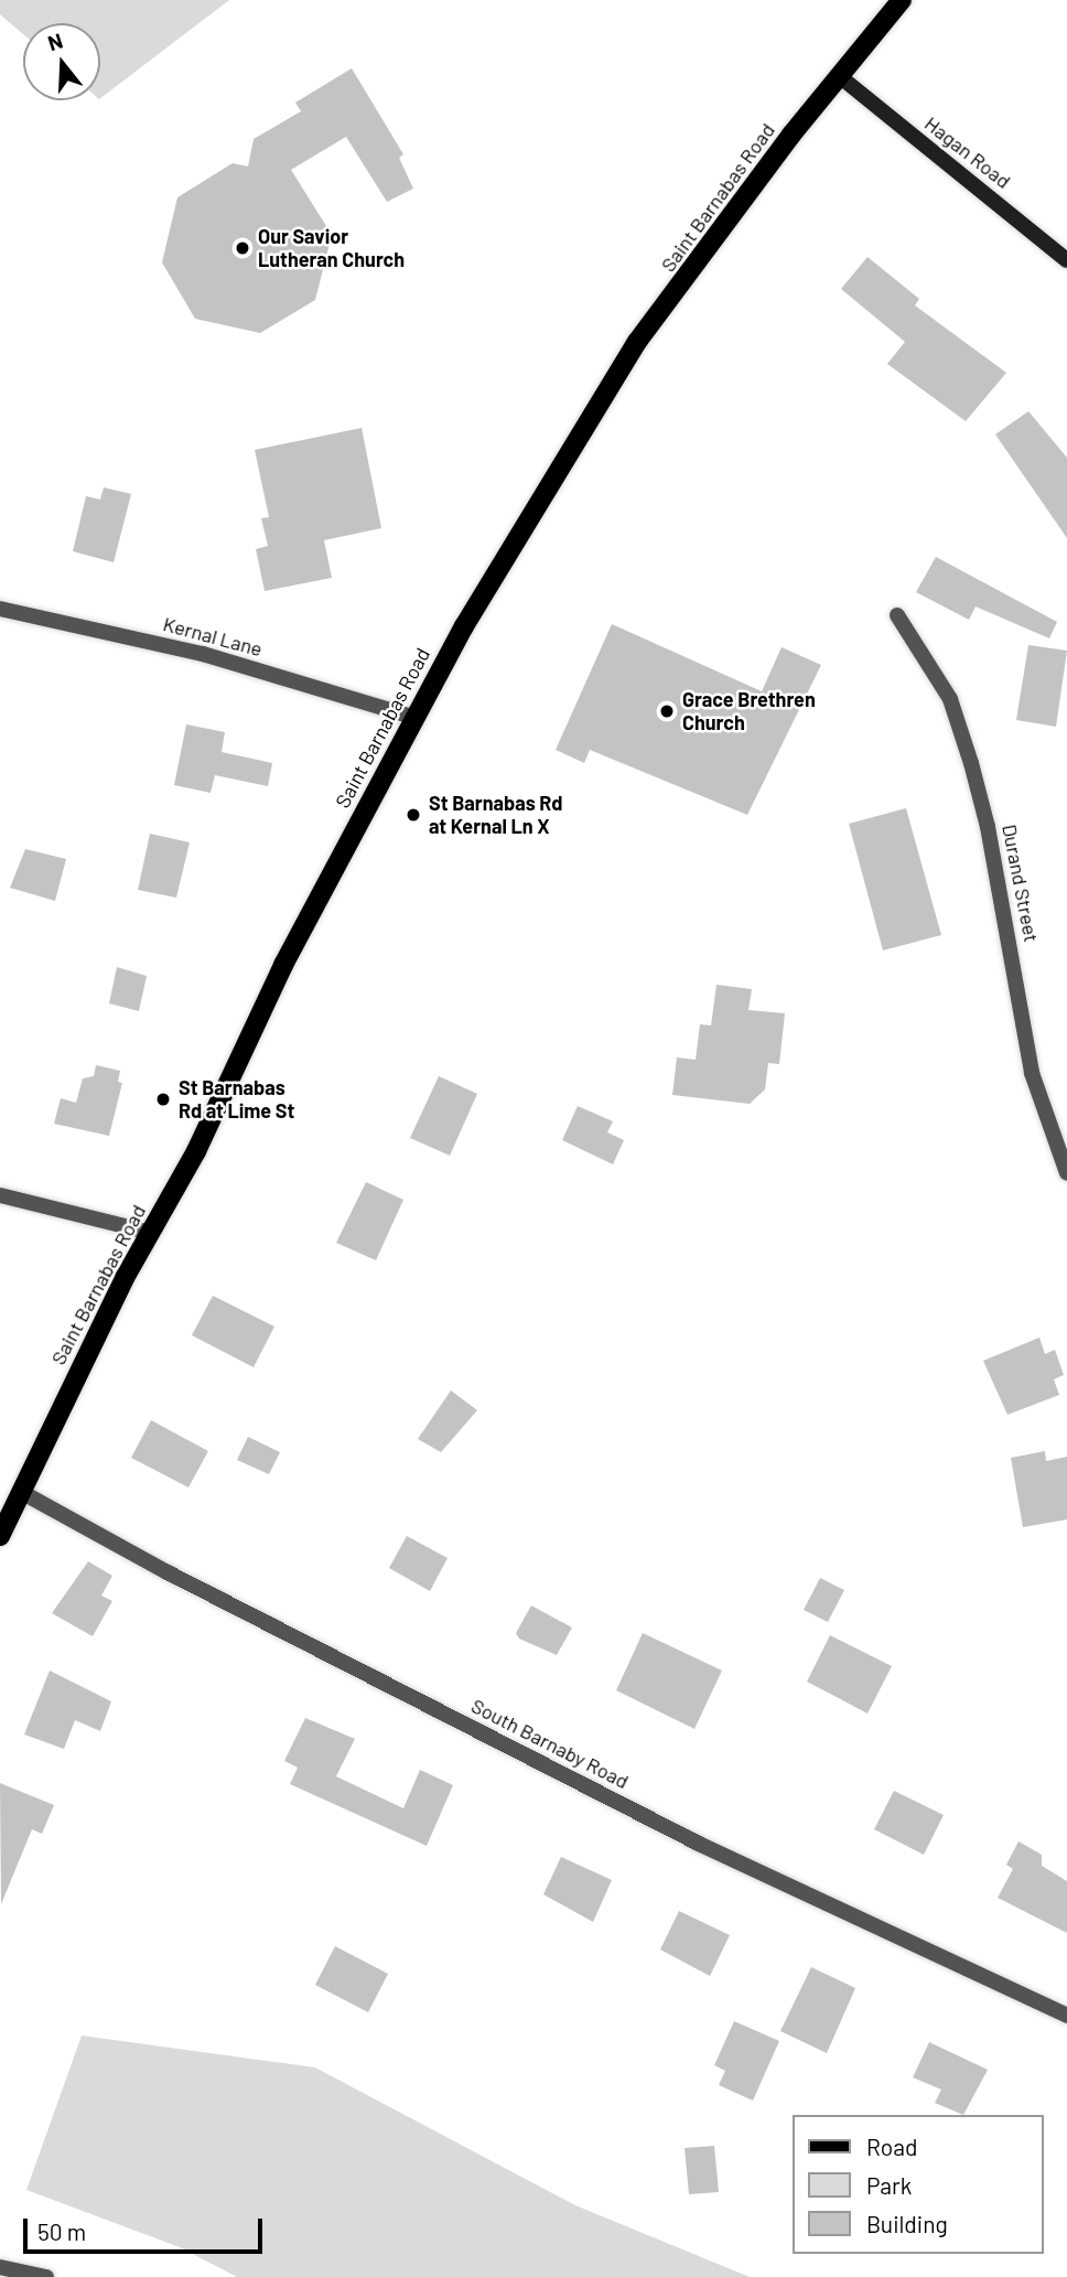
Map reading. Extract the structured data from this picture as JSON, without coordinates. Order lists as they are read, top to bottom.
{
  "streets": {
    "main road": ["Saint Barnabas Road"],
    "street": [
      "Hagan Road",
      "Kernal Lane",
      "Durand Street",
      "South Barnaby Road"
    ]
  },
  "crossings": [
    ["Hagan Road", "Saint Barnabas Road"],
    ["Saint Barnabas Road", "Kernal Lane"],
    ["Saint Barnabas Road", "South Barnaby Road"]
  ],
  "places": [
    "Our Savior Lutheran Church",
    "Grace Brethren Church",
    "St Barnabas Rd at Kernal Ln X",
    "St Barnabas Rd at Lime St"
  ],
  "legend": ["Road", "Park", "Building"],
  "scale_bar": "50 m",
  "north": "top"
}
